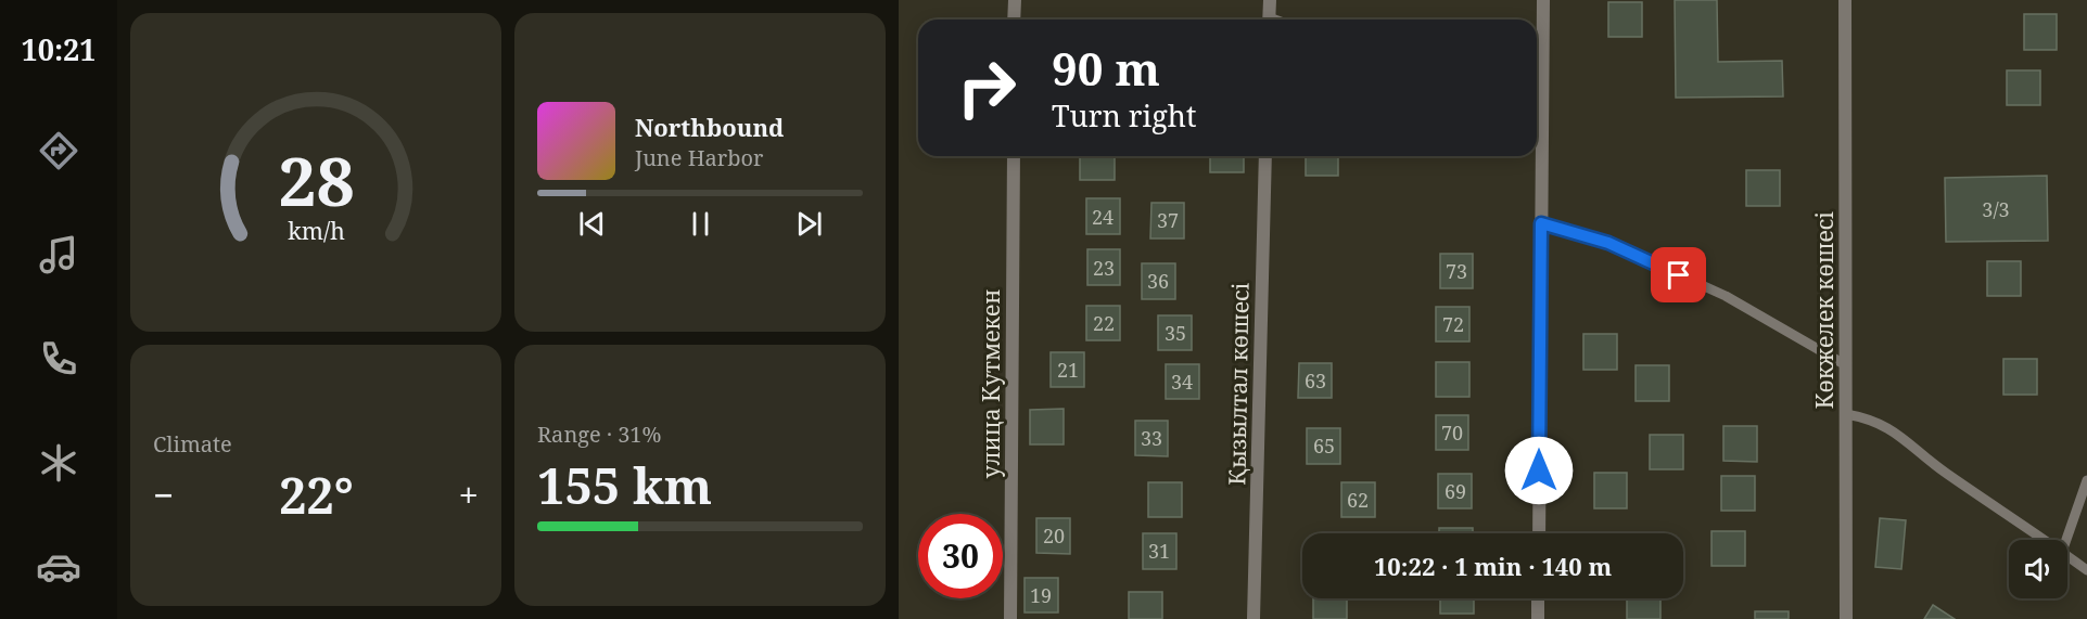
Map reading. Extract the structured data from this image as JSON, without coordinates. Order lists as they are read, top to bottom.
{
  "streets": {
    "street": ["Көкжелек көшесі", "улица Кутмекен", "Қызылтал көшесі"]
  },
  "house_numbers": [
    "3/3",
    "24",
    "37",
    "23",
    "73",
    "36",
    "22",
    "72",
    "35",
    "21",
    "63",
    "34",
    "70",
    "33",
    "65",
    "69",
    "62",
    "20",
    "31",
    "19"
  ],
  "page": {
    "tabs": "10:21",
    "turn": ["90 m", "Turn right"],
    "song": ["Northbound", "June Harbor"],
    "tile": [
      "Climate",
      ["Range · 31%", "155 km"]
    ],
    "heat": ["−", "22°", "+"],
    "limit": "30",
    "trip": "10:22 · 1 min · 140 m",
    "gauge": ["28", "km/h"]
  }
}
